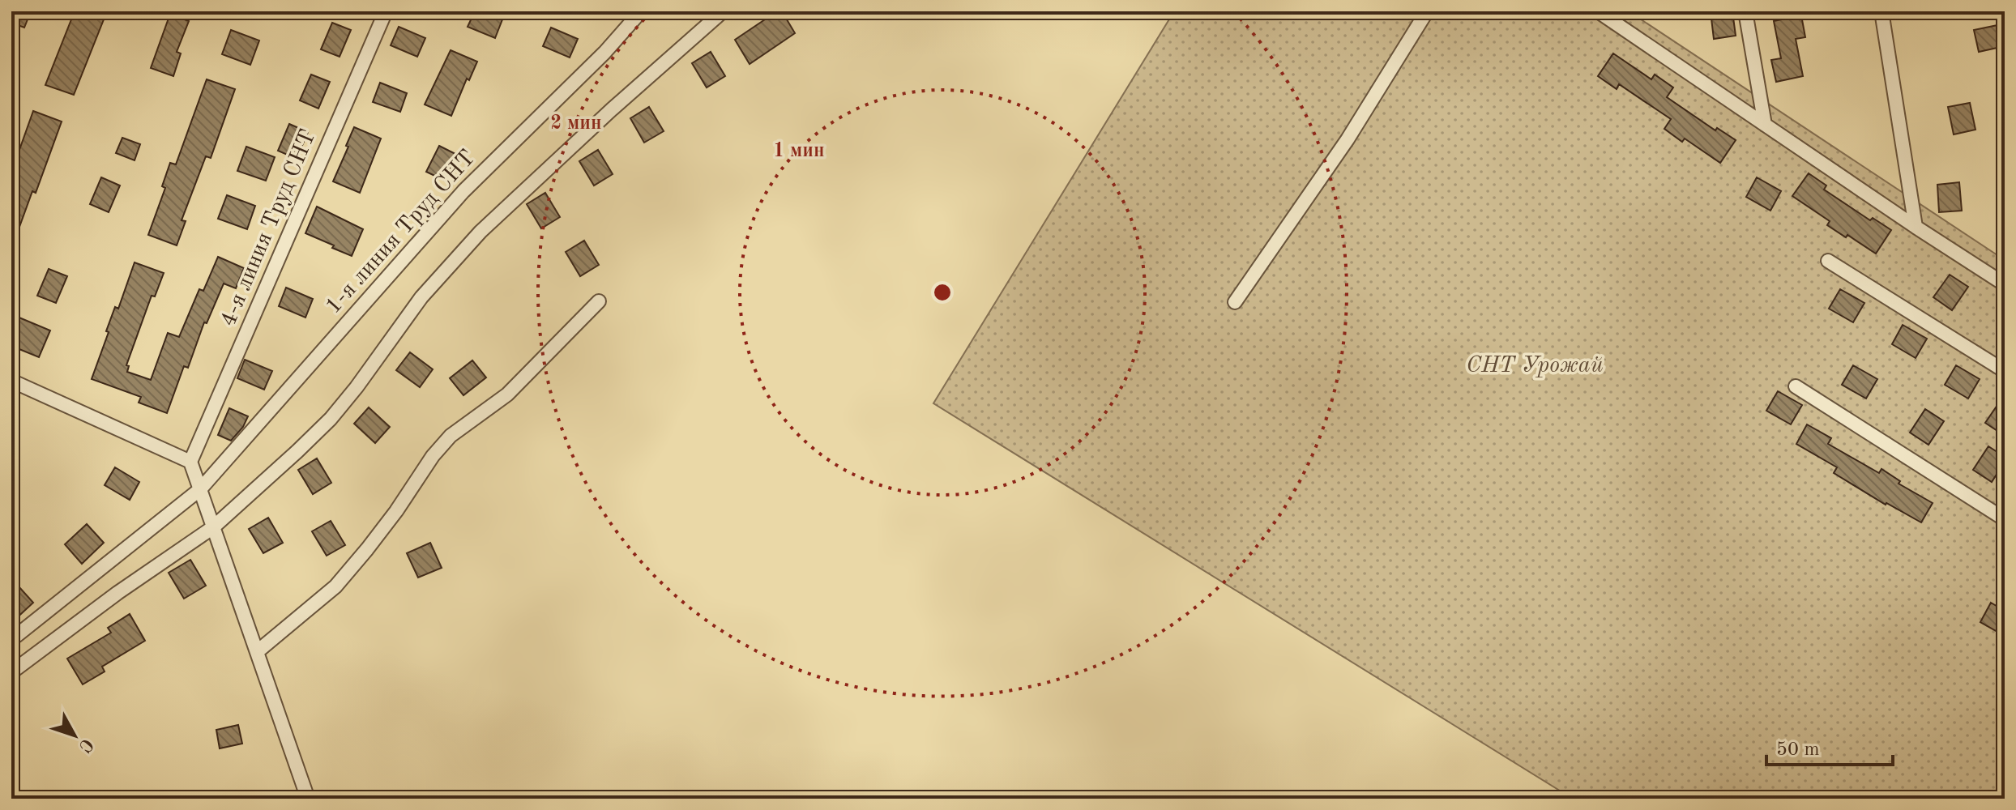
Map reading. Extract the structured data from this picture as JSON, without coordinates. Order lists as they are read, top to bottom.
{
  "streets": {
    "street": ["4-я линия Труд СНТ", "1-я линия Труд СНТ"]
  },
  "parks": ["СНТ Урожай"],
  "scale_bar": "50 m",
  "north": "bottom right",
  "rings": ["2 мин", "1 мин"]
}
